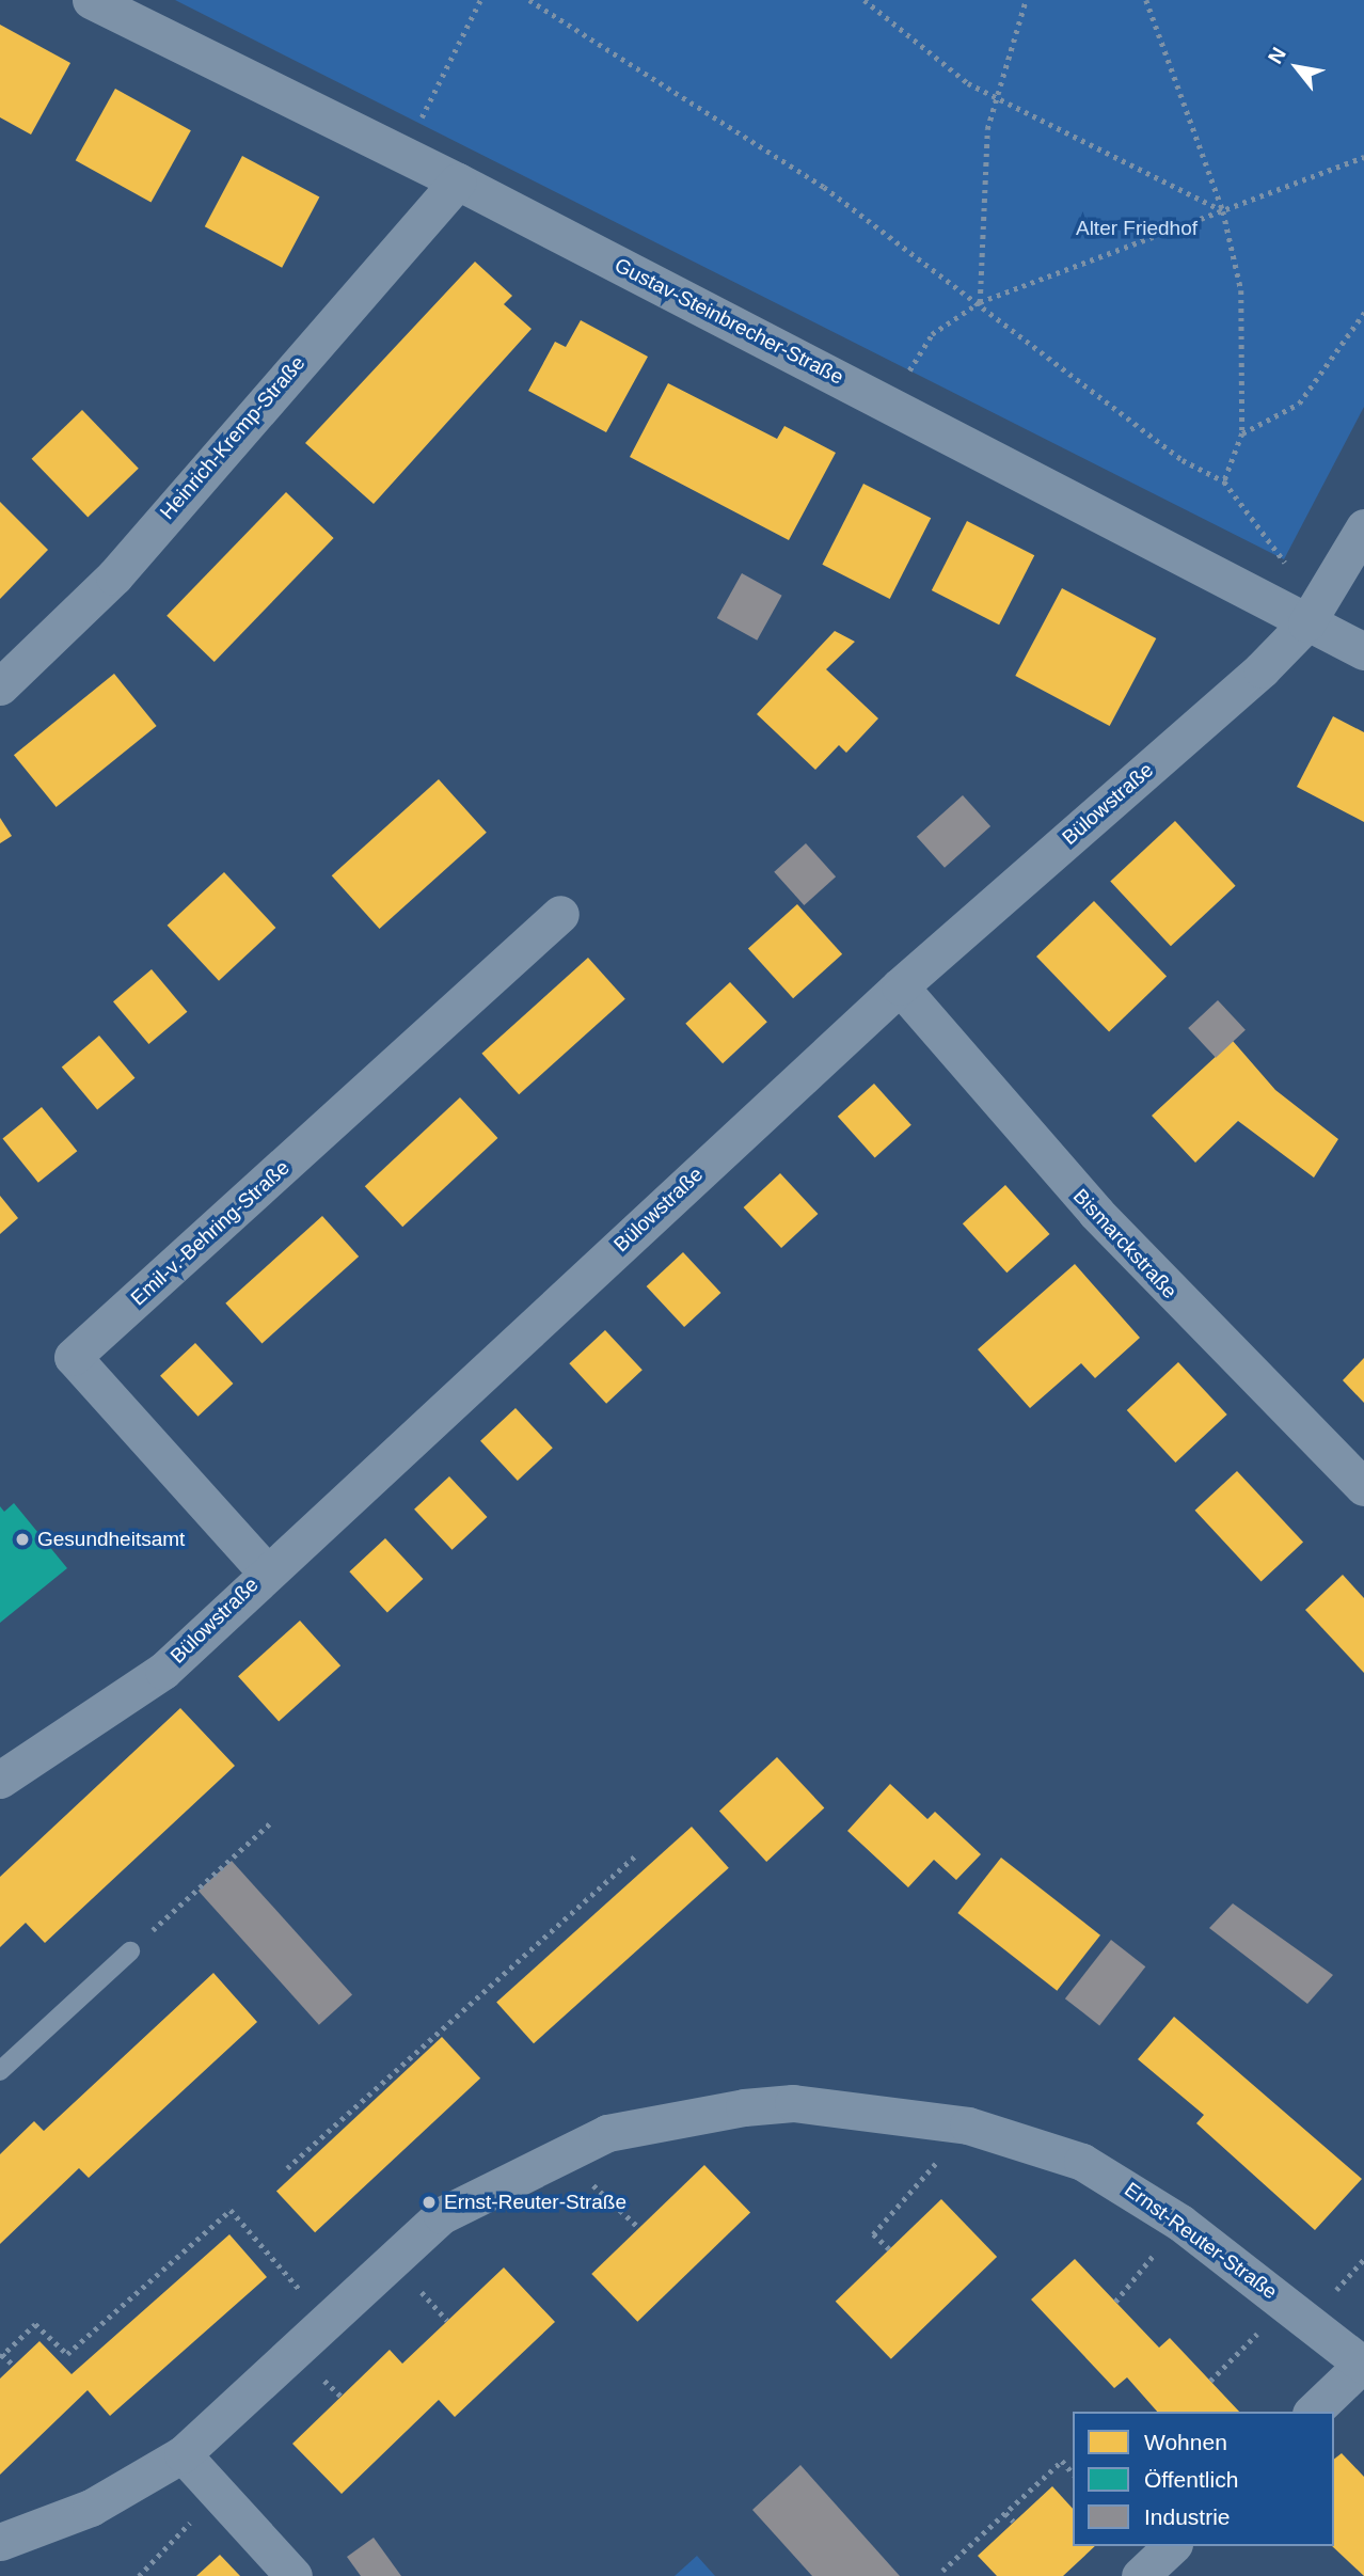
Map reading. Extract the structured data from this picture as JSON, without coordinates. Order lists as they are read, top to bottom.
{
  "streets": {
    "street": [
      "Gustav-Steinbrecher-Straße",
      "Heinrich-Kremp-Straße",
      "Bülowstraße",
      "Emil-v.-Behring-Straße",
      "Bismarckstraße",
      "Ernst-Reuter-Straße"
    ]
  },
  "crossings": [
    ["Gustav-Steinbrecher-Straße", "Heinrich-Kremp-Straße"],
    ["Gustav-Steinbrecher-Straße", "Bülowstraße"],
    ["Bülowstraße", "Emil-v.-Behring-Straße"],
    ["Bülowstraße", "Bismarckstraße"]
  ],
  "parks": ["Alter Friedhof"],
  "places": ["Gesundheitsamt", "Ernst-Reuter-Straße"],
  "legend": ["Wohnen", "Öffentlich", "Industrie"],
  "north": "top left"
}
